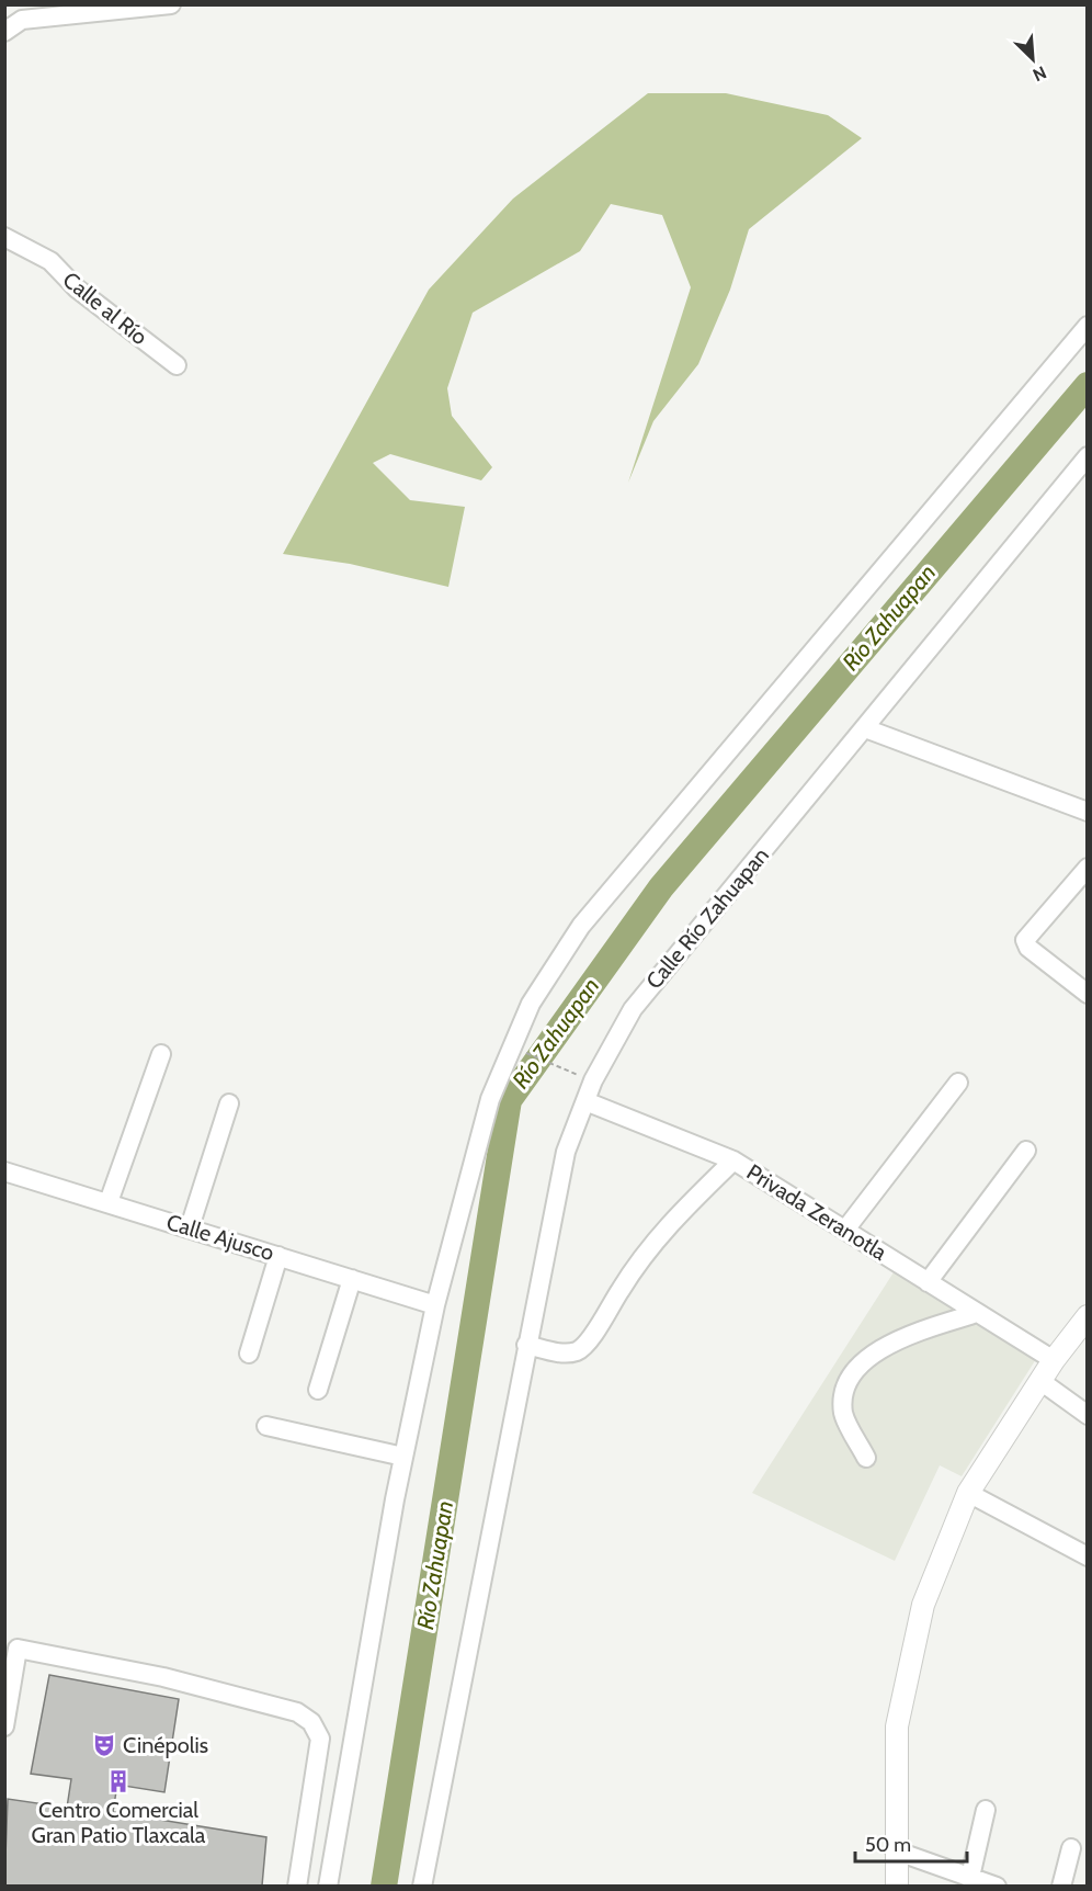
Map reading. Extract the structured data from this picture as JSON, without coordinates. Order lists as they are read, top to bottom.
{
  "streets": {
    "street": [
      "Calle al Río",
      "Calle Río Zahuapan",
      "Privada Zeranotla",
      "Calle Ajusco"
    ]
  },
  "crossings": [
    ["Calle Río Zahuapan", "Privada Zeranotla"]
  ],
  "water": ["Río Zahuapan"],
  "places": {
    "theatre": ["Cinépolis"],
    "building": ["Centro Comercial Gran Patio Tlaxcala"]
  },
  "scale_bar": "50 m",
  "north": "bottom right"
}
